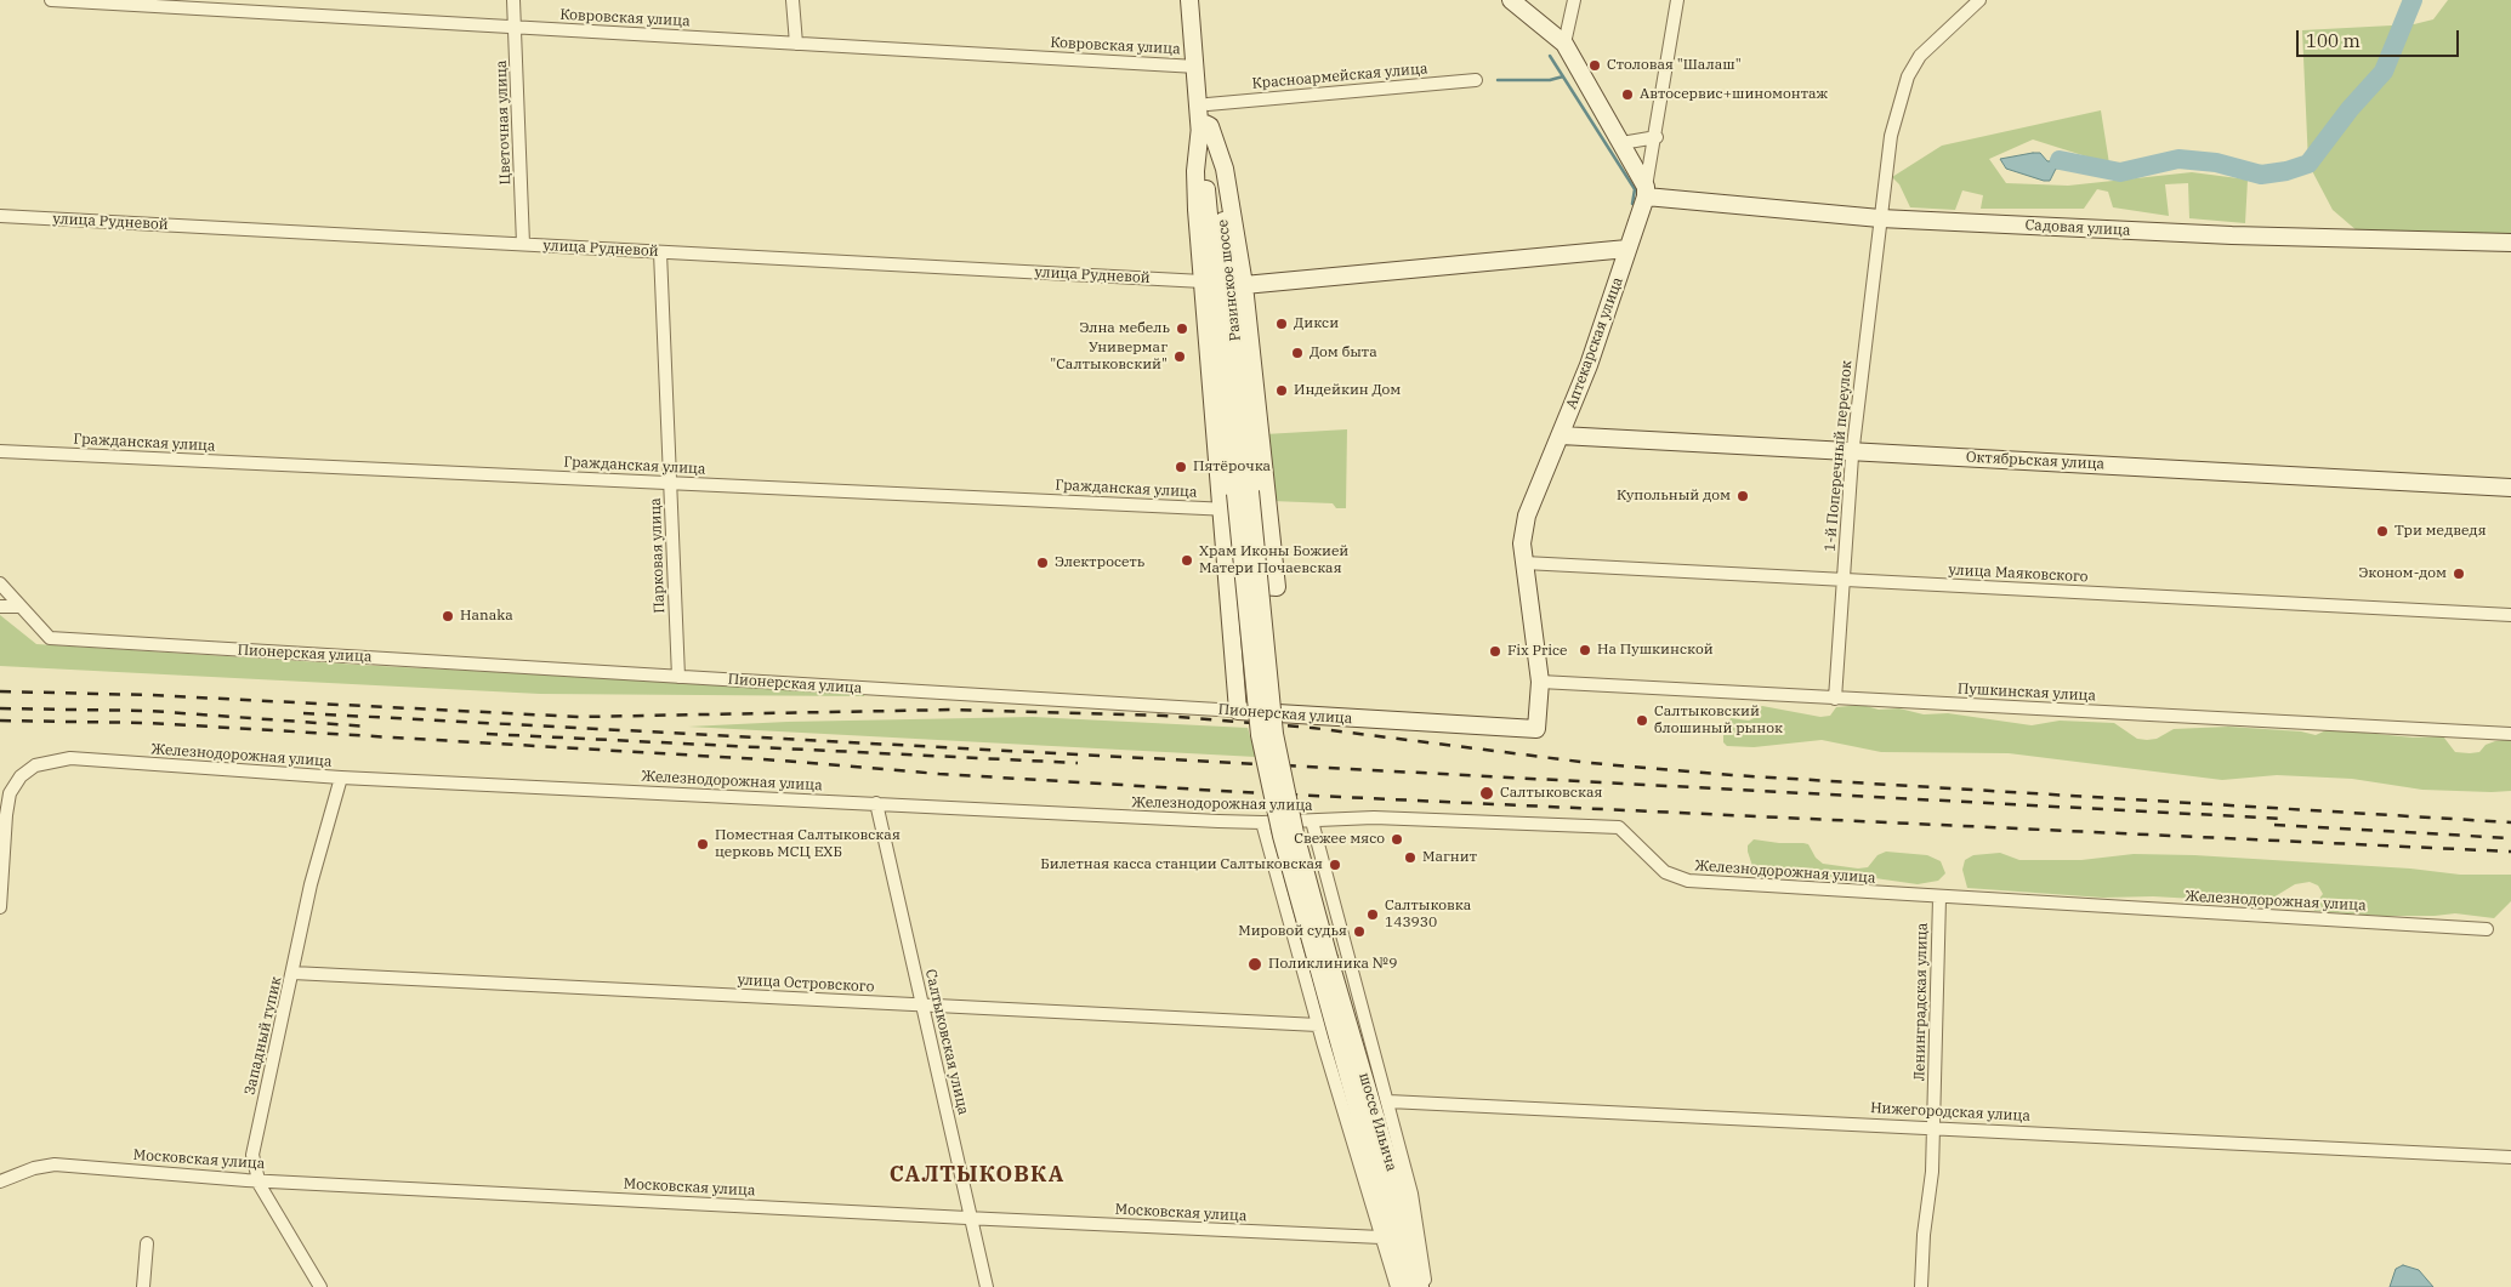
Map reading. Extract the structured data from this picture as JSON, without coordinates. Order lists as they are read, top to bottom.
{
  "streets": {
    "street": [
      "Ковровская улица",
      "Красноармейская улица",
      "Цветочная улица",
      "улица Рудневой",
      "Садовая улица",
      "Разинское шоссе",
      "Аптекарская улица",
      "Гражданская улица",
      "1-й Поперечный переулок",
      "Октябрьская улица",
      "Парковая улица",
      "улица Маяковского",
      "Пионерская улица",
      "Пушкинская улица",
      "Железнодорожная улица",
      "улица Островского",
      "Ленинградская улица",
      "Западный тупик",
      "Салтыковская улица",
      "Нижегородская улица",
      "шоссе Ильича",
      "Московская улица"
    ]
  },
  "crossings": [
    ["Ковровская улица", "Цветочная улица"],
    ["Ковровская улица", "Разинское шоссе"],
    ["Красноармейская улица", "Разинское шоссе"],
    ["Цветочная улица", "улица Рудневой"],
    ["улица Рудневой", "Парковая улица"],
    ["Садовая улица", "Аптекарская улица"],
    ["Садовая улица", "1-й Поперечный переулок"],
    ["Разинское шоссе", "шоссе Ильича"],
    ["Аптекарская улица", "Октябрьская улица"],
    ["Аптекарская улица", "улица Маяковского"],
    ["Аптекарская улица", "Пионерская улица"],
    ["Аптекарская улица", "Пушкинская улица"],
    ["Гражданская улица", "Парковая улица"],
    ["1-й Поперечный переулок", "Октябрьская улица"],
    ["1-й Поперечный переулок", "улица Маяковского"],
    ["1-й Поперечный переулок", "Пушкинская улица"],
    ["Парковая улица", "Пионерская улица"],
    ["Пионерская улица", "Пушкинская улица"],
    ["Железнодорожная улица", "Ленинградская улица"],
    ["Железнодорожная улица", "Западный тупик"],
    ["Железнодорожная улица", "Салтыковская улица"],
    ["улица Островского", "Западный тупик"],
    ["улица Островского", "Салтыковская улица"],
    ["Ленинградская улица", "Нижегородская улица"],
    ["Западный тупик", "Московская улица"],
    ["Салтыковская улица", "Московская улица"]
  ],
  "districts": ["САЛТЫКОВКА"],
  "places": [
    "Столовая \"Шалаш\"",
    "Автосервис+шиномонтаж",
    "Дикси",
    "Элна мебель",
    "Дом быта",
    "Универмаг \"Салтыковский\"",
    "Индейкин Дом",
    "Пятёрочка",
    "Купольный дом",
    "Три медведя",
    "Храм Иконы Божией Матери Почаевская",
    "Электросеть",
    "Эконом-дом",
    "Hanaka",
    "На Пушкинской",
    "Fix Price",
    "Салтыковский блошиный рынок",
    "Салтыковская",
    "Свежее мясо",
    "Поместная Салтыковская церковь МСЦ ЕХБ",
    "Магнит",
    "Билетная касса станции Салтыковская",
    "Салтыковка 143930",
    "Мировой судья",
    "Поликлиника №9"
  ],
  "scale_bar": "100 m"
}
